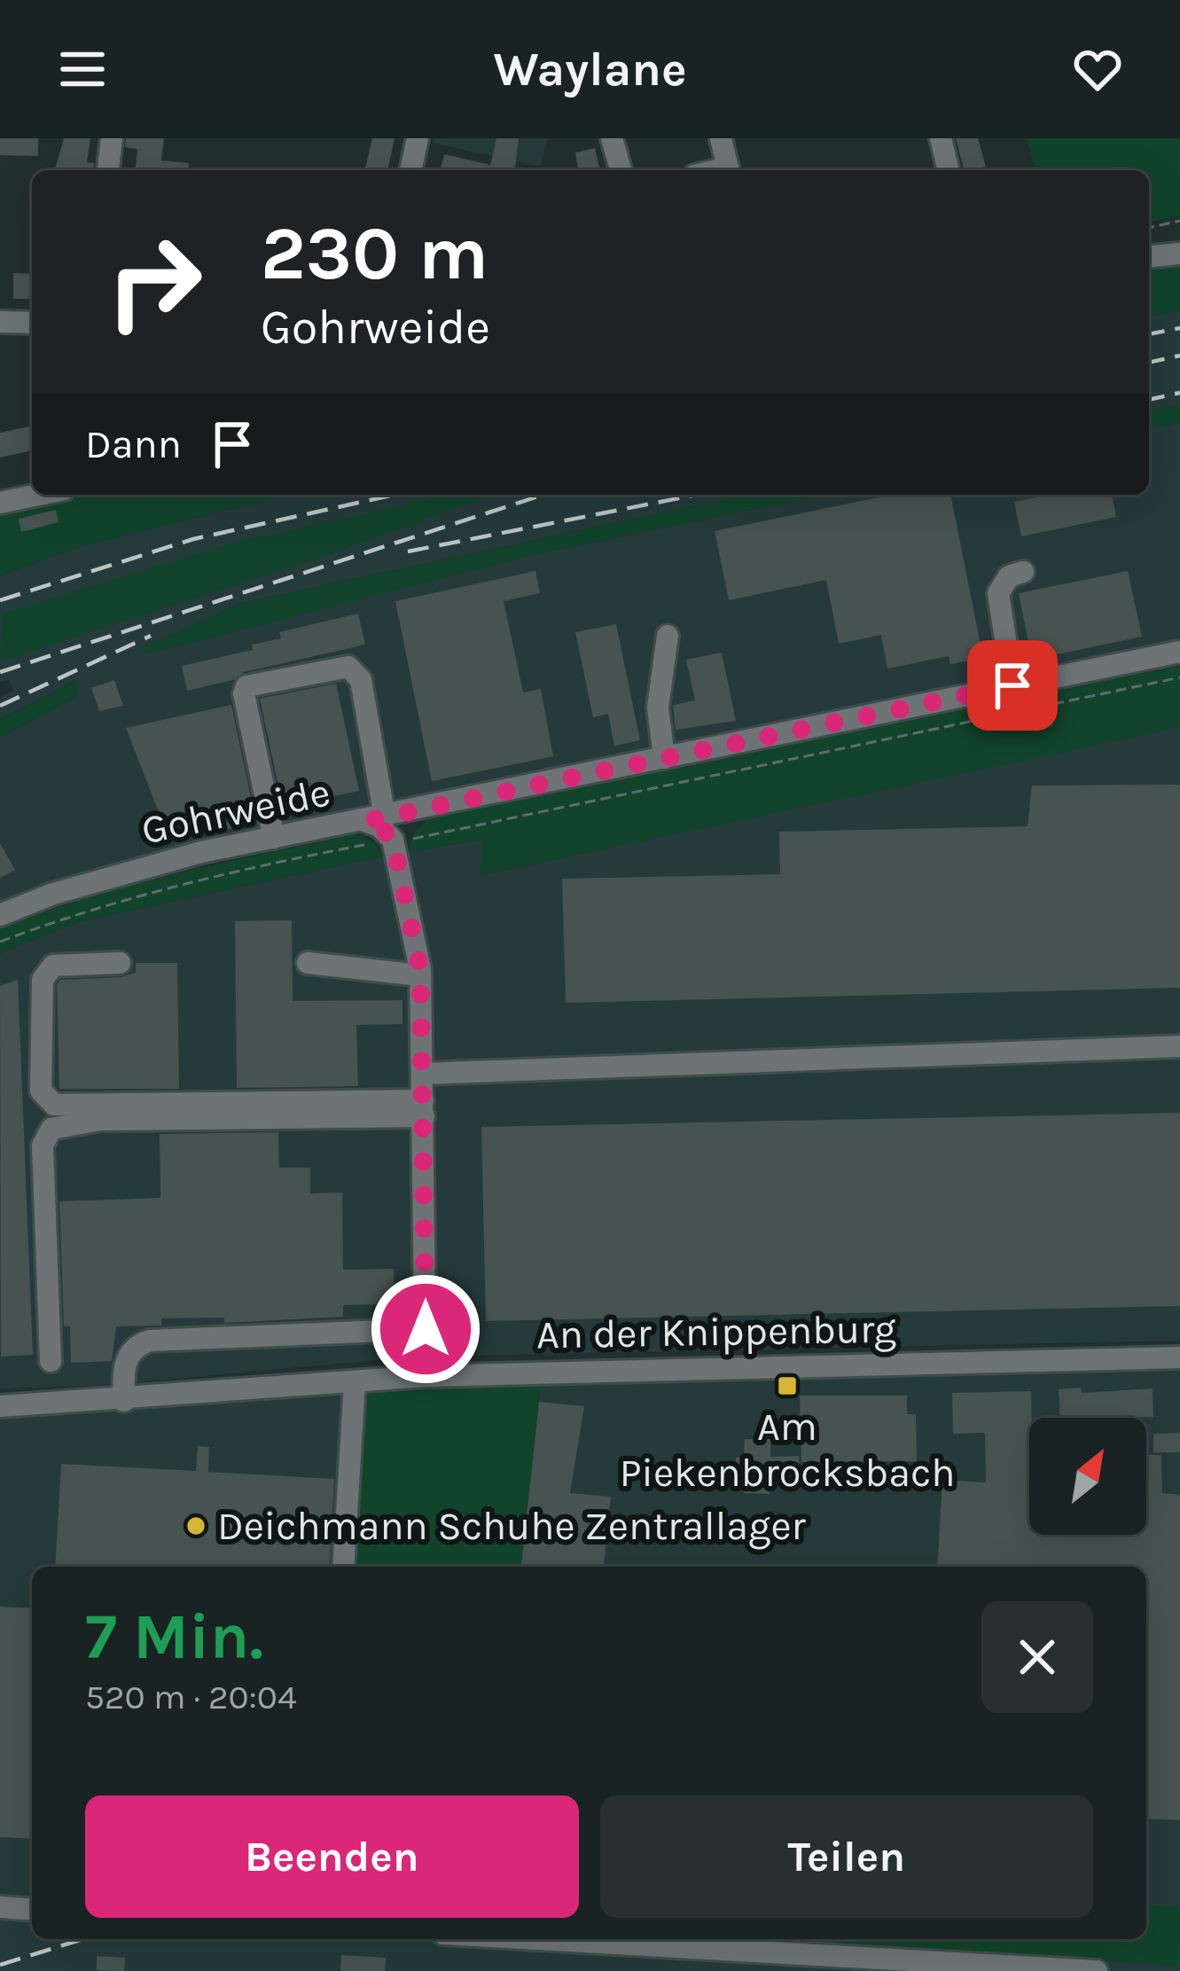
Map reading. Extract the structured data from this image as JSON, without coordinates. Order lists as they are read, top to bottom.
{
  "streets": {
    "street": ["Gohrweide", "An der Knippenburg"]
  },
  "places": {
    "transit": ["Am Piekenbrocksbach"],
    "other": ["Deichmann Schuhe Zentrallager"]
  },
  "north": "top right",
  "page": {
    "header": "Waylane",
    "turn": ["230 m", "Gohrweide"],
    "then": "Dann",
    "heading": ["7 Min.", "520 m · 20:04"],
    "buttons": ["Beenden", "Teilen"]
  }
}
